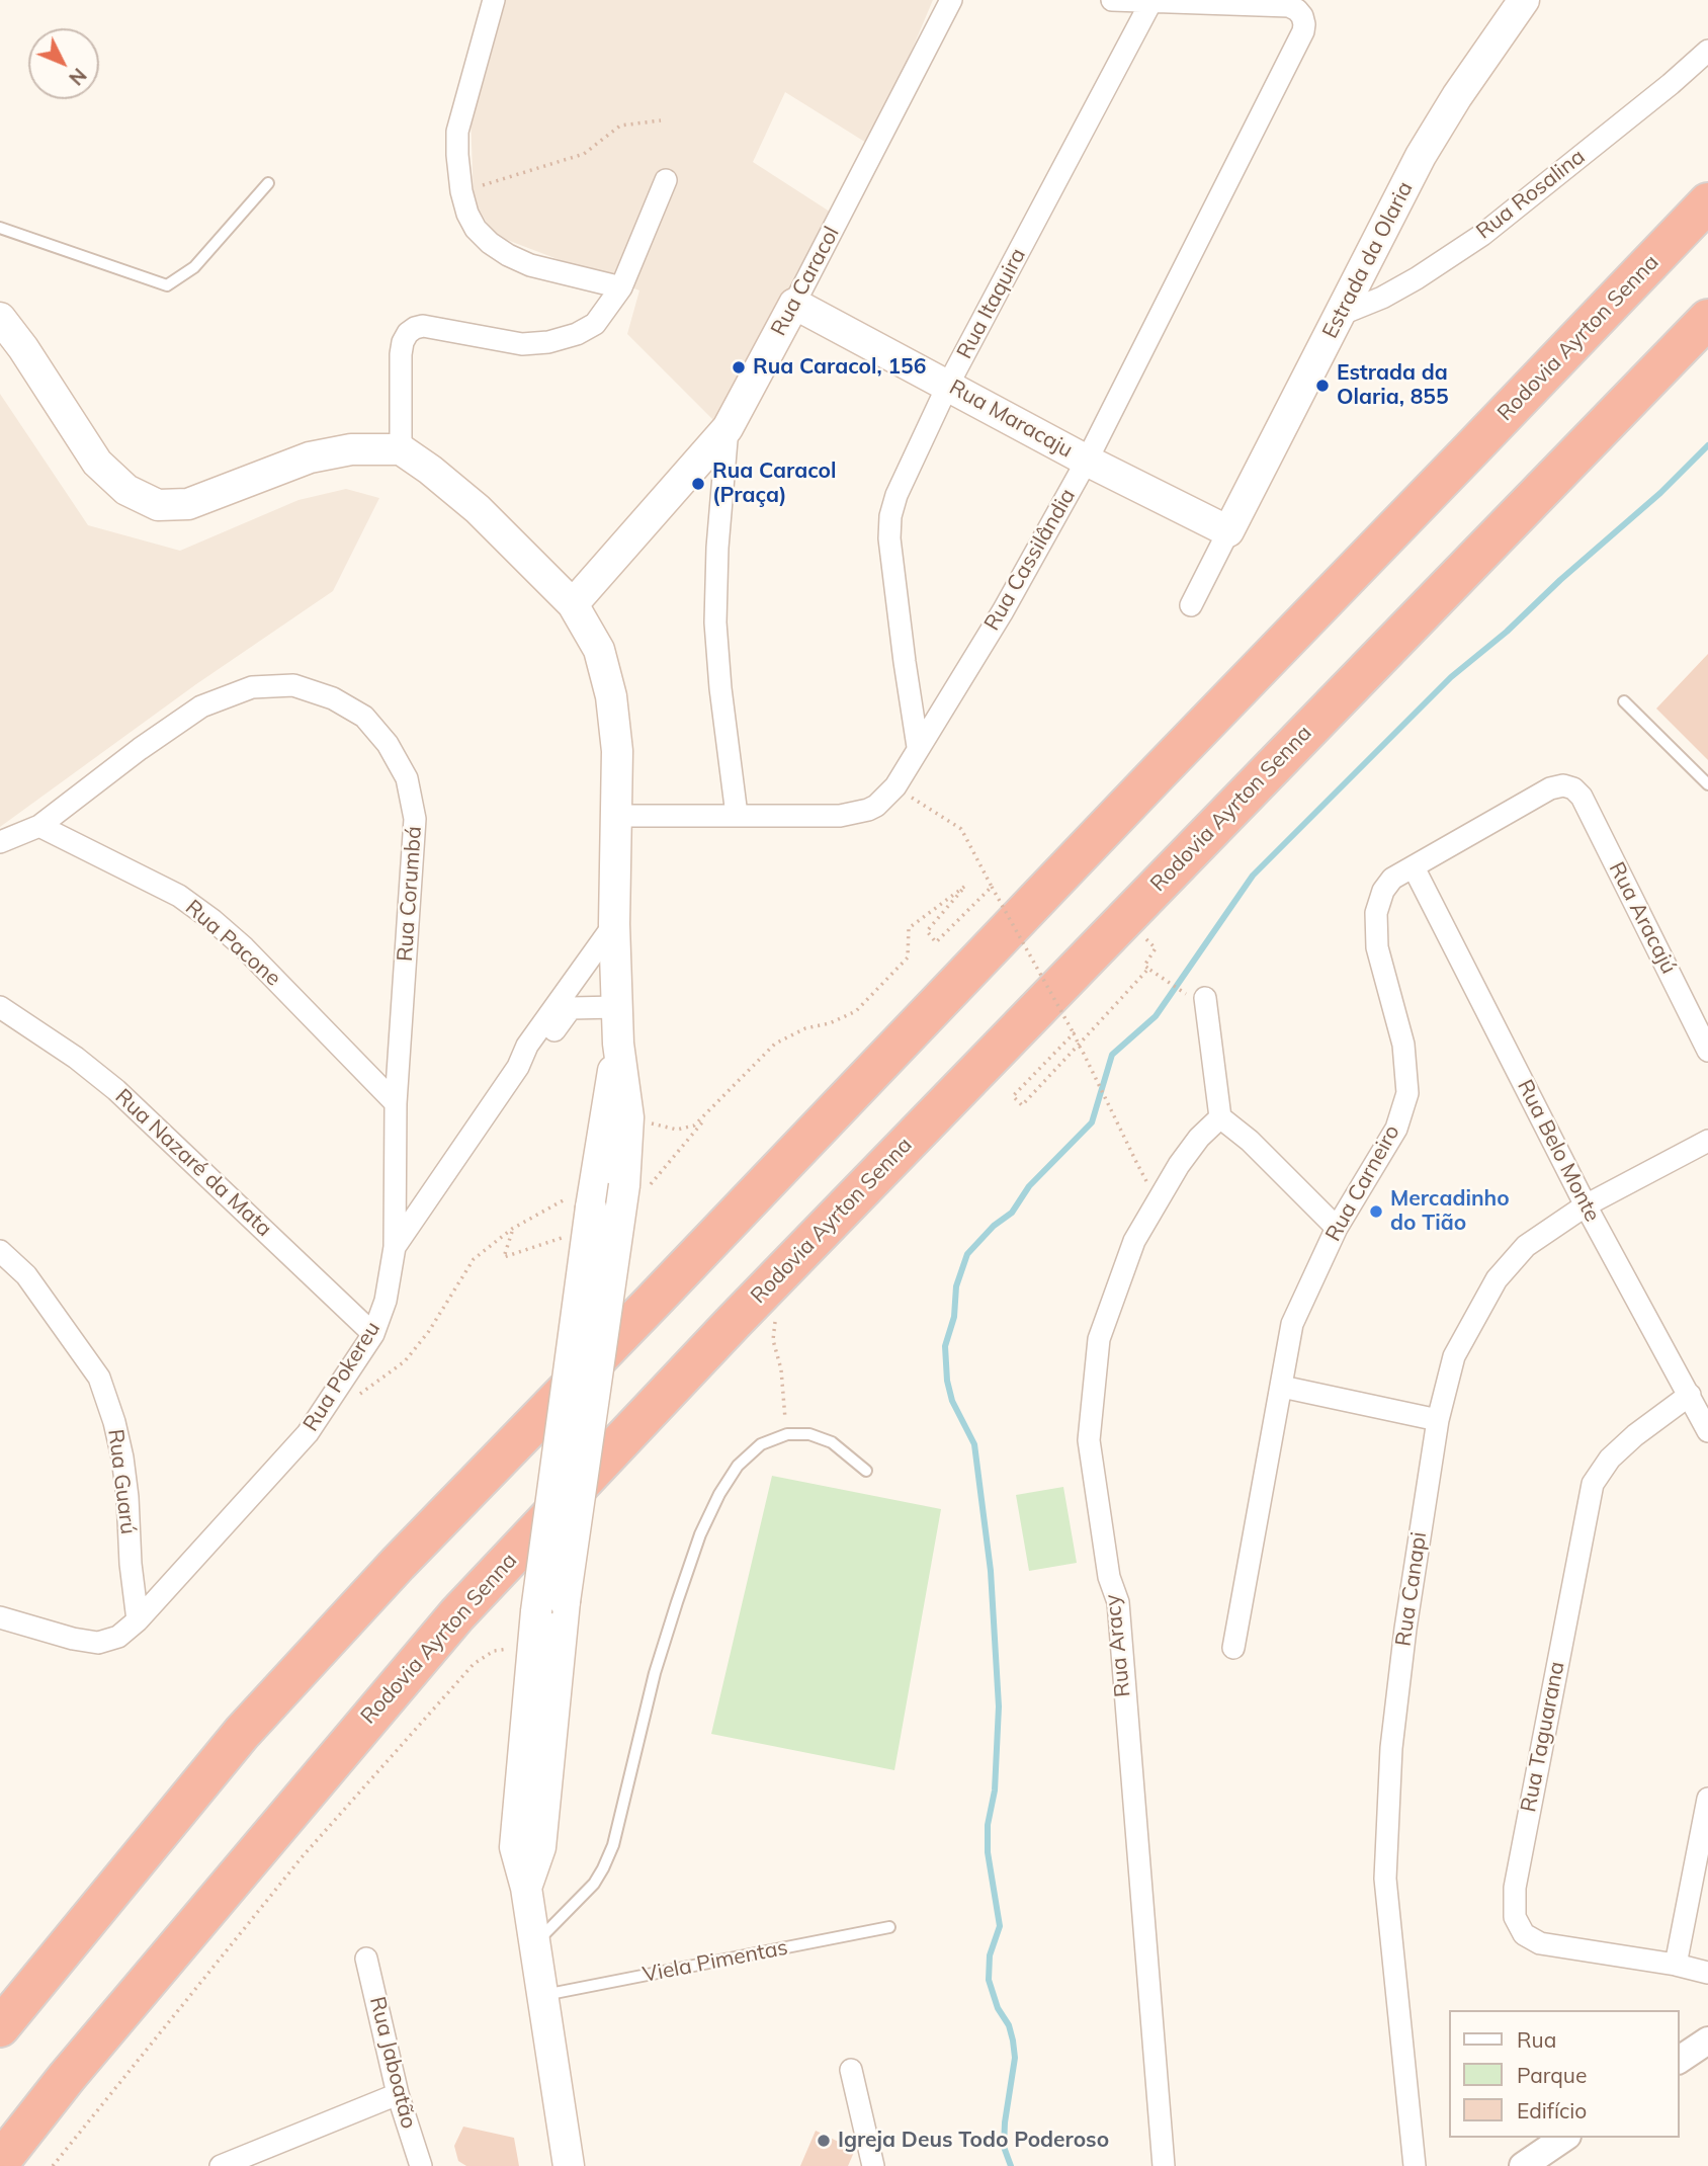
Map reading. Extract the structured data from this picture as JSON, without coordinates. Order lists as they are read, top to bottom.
{
  "streets": {
    "highway": ["Rodovia Ayrton Senna"],
    "main road": ["Estrada da Olaria", "Rua Caracol", "Rua Maracaju"],
    "street": [
      "Rua Rosalina",
      "Rua Itaquira",
      "Rua Cassilândia",
      "Rua Corumbá",
      "Rua Aracajú",
      "Rua Pacone",
      "Rua Belo Monte",
      "Rua Nazaré da Mata",
      "Rua Carneiro",
      "Rua Pokereu",
      "Rua Guarú",
      "Rua Canapi",
      "Rua Aracy",
      "Rua Taguarana",
      "Rua Jaboatão"
    ],
    "lane": ["Viela Pimentas"]
  },
  "crossings": [
    ["Rua Rosalina", "Estrada da Olaria"],
    ["Estrada da Olaria", "Rua Maracaju"],
    ["Rua Caracol", "Rua Maracaju"],
    ["Rua Itaquira", "Rua Maracaju"],
    ["Rua Itaquira", "Rua Cassilândia"],
    ["Rua Maracaju", "Rua Cassilândia"],
    ["Rua Corumbá", "Rua Pacone"],
    ["Rua Corumbá", "Rua Pokereu"],
    ["Rua Aracajú", "Rua Carneiro"],
    ["Rua Belo Monte", "Rua Carneiro"],
    ["Rua Belo Monte", "Rua Canapi"],
    ["Rua Belo Monte", "Rua Taguarana"],
    ["Rua Nazaré da Mata", "Rua Pokereu"],
    ["Rua Pokereu", "Rua Guarú"]
  ],
  "places": [
    "Rua Caracol, 156",
    "Estrada da Olaria, 855",
    "Rua Caracol (Praça)",
    "Mercadinho do Tião",
    "Igreja Deus Todo Poderoso"
  ],
  "legend": ["Rua", "Parque", "Edifício"],
  "north": "bottom right"
}
